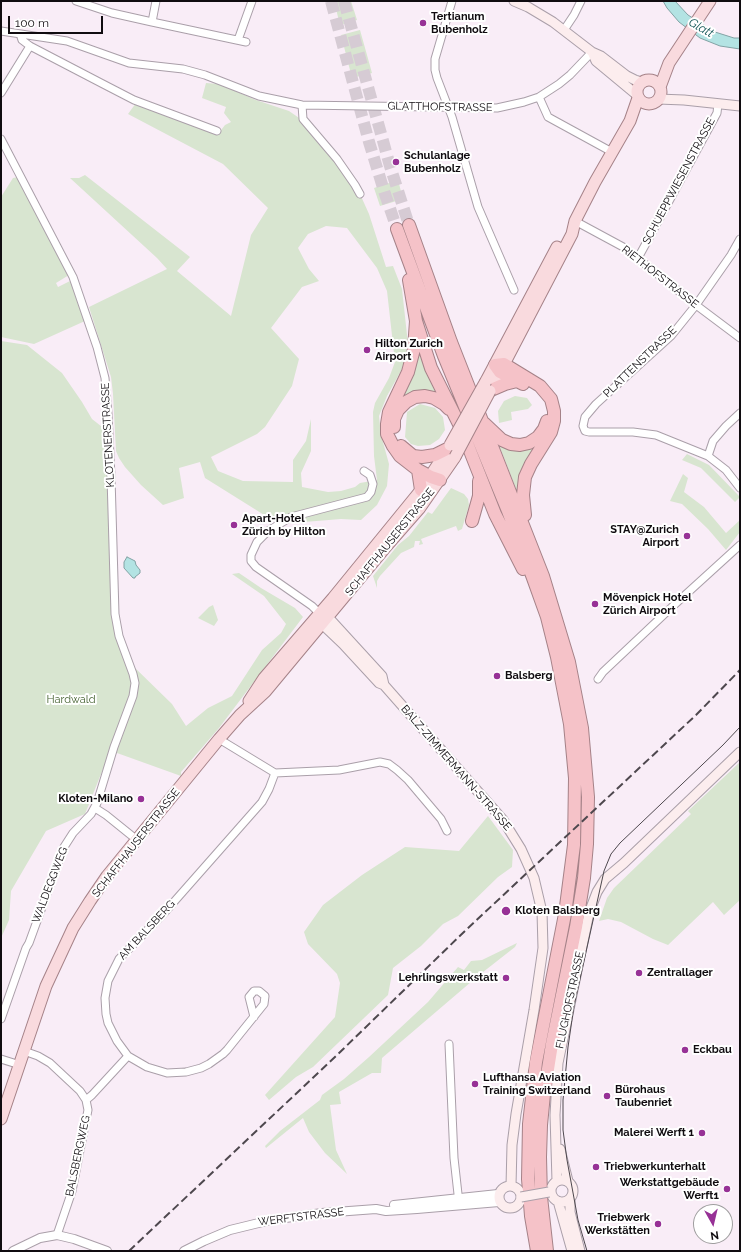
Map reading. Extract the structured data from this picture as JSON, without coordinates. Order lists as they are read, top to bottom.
{
  "streets": {
    "main road": ["SCHAFFHAUSERSTRASSE", "BALZ-ZIMMERMANN-STRASSE", "FLUGHOFSTRASSE"],
    "street": [
      "GLATTHOFSTRASSE",
      "SCHUEPPWIESENSTRASSE",
      "RIETHOFSTRASSE",
      "PLATTENSTRASSE",
      "KLOTENERSTRASSE",
      "WALDEGGWEG",
      "AM BALSBERG",
      "BALSBERGWEG",
      "WERFTSTRASSE"
    ]
  },
  "crossings": [
    ["SCHUEPPWIESENSTRASSE", "RIETHOFSTRASSE"],
    ["RIETHOFSTRASSE", "PLATTENSTRASSE"],
    ["RIETHOFSTRASSE", "SCHAFFHAUSERSTRASSE"],
    ["KLOTENERSTRASSE", "WALDEGGWEG"],
    ["SCHAFFHAUSERSTRASSE", "BALZ-ZIMMERMANN-STRASSE"],
    ["SCHAFFHAUSERSTRASSE", "BALSBERGWEG"],
    ["BALZ-ZIMMERMANN-STRASSE", "WERFTSTRASSE"],
    ["AM BALSBERG", "BALSBERGWEG"]
  ],
  "water": ["Glatt"],
  "parks": ["Hardwald"],
  "places": [
    "Tertianum Bubenholz",
    "Schulanlage Bubenholz",
    "Hilton Zurich Airport",
    "Apart-Hotel Zürich by Hilton",
    "STAY@Zurich Airport",
    "Mövenpick Hotel Zürich Airport",
    "Balsberg",
    "Kloten-Milano",
    "Kloten Balsberg",
    "Zentrallager",
    "Lehrlingswerkstatt",
    "Eckbau",
    "Lufthansa Aviation Training Switzerland",
    "Bürohaus Taubenriet",
    "Malerei Werft 1",
    "Triebwerkunterhalt",
    "Werkstattgebäude Werft1",
    "Triebwerk Werkstätten"
  ],
  "scale_bar": "100 m",
  "north": "bottom"
}
